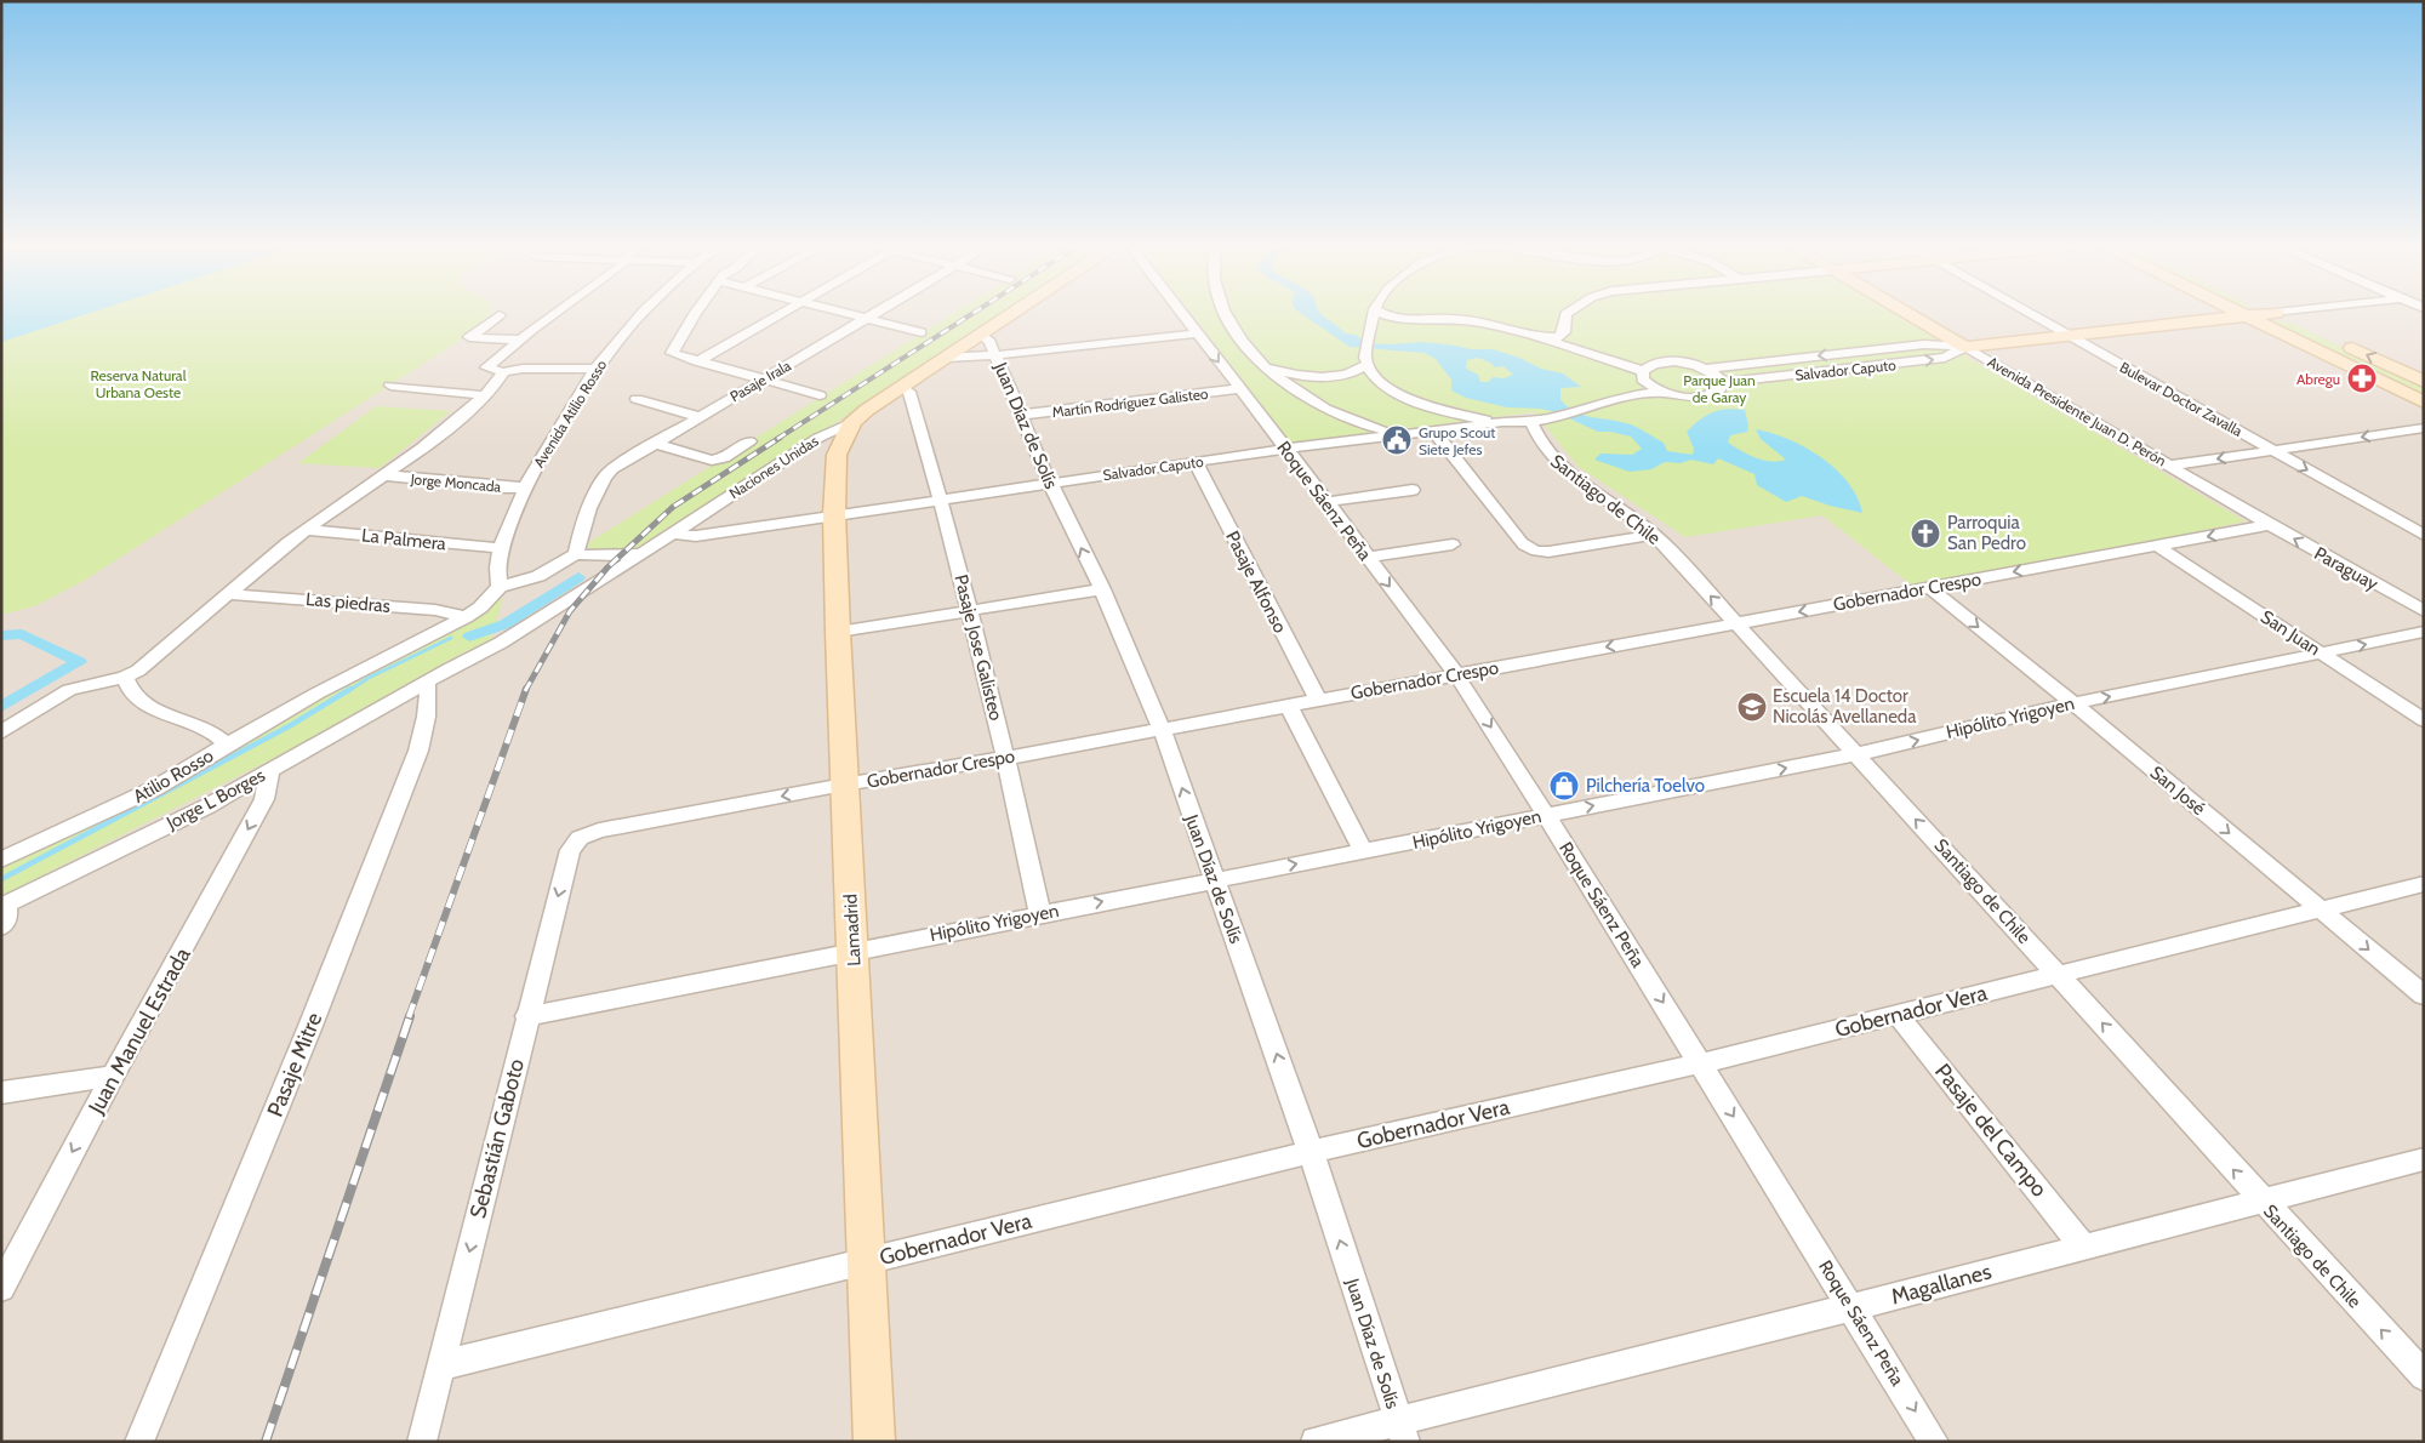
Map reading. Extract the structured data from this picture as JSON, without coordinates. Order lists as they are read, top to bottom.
{
  "streets": {
    "street": [
      "Salvador Caputo",
      "Pasaje Irala",
      "Bulevar Doctor Zavalla",
      "Martín Rodríguez Galisteo",
      "Avenida Presidente Juan D. Perón",
      "Avenida Atilio Rosso",
      "Juan Díaz de Solís",
      "Naciones Unidas",
      "Jorge Moncada",
      "Santiago de Chile",
      "Roque Sáenz Peña",
      "La Palmera",
      "Paraguay",
      "Pasaje Alfonso",
      "Gobernador Crespo",
      "Las piedras",
      "San Juan",
      "Pasaje Jose Galisteo",
      "Hipólito Yrigoyen",
      "Atilio Rosso",
      "San José",
      "Jorge L Borges",
      "Lamadrid",
      "Gobernador Vera",
      "Juan Manuel Estrada",
      "Pasaje Mitre",
      "Pasaje del Campo",
      "Sebastián Gaboto",
      "Magallanes"
    ]
  },
  "crossings": [
    ["Salvador Caputo", "Bulevar Doctor Zavalla"],
    ["Salvador Caputo", "Avenida Presidente Juan D. Perón"],
    ["Salvador Caputo", "Juan Díaz de Solís"],
    ["Salvador Caputo", "Naciones Unidas"],
    ["Salvador Caputo", "Santiago de Chile"],
    ["Salvador Caputo", "Roque Sáenz Peña"],
    ["Salvador Caputo", "Pasaje Alfonso"],
    ["Salvador Caputo", "Pasaje Jose Galisteo"],
    ["Salvador Caputo", "Lamadrid"],
    ["Martín Rodríguez Galisteo", "Juan Díaz de Solís"],
    ["Martín Rodríguez Galisteo", "Roque Sáenz Peña"],
    ["Avenida Presidente Juan D. Perón", "Paraguay"],
    ["Avenida Presidente Juan D. Perón", "Gobernador Crespo"],
    ["Avenida Atilio Rosso", "Jorge Moncada"],
    ["Avenida Atilio Rosso", "La Palmera"],
    ["Juan Díaz de Solís", "Naciones Unidas"],
    ["Juan Díaz de Solís", "Gobernador Crespo"],
    ["Juan Díaz de Solís", "Hipólito Yrigoyen"],
    ["Juan Díaz de Solís", "Gobernador Vera"],
    ["Juan Díaz de Solís", "Magallanes"],
    ["Naciones Unidas", "Pasaje Jose Galisteo"],
    ["Naciones Unidas", "Jorge L Borges"],
    ["Naciones Unidas", "Lamadrid"],
    ["Naciones Unidas", "Pasaje Mitre"],
    ["Santiago de Chile", "Gobernador Crespo"],
    ["Santiago de Chile", "Hipólito Yrigoyen"],
    ["Santiago de Chile", "Gobernador Vera"],
    ["Santiago de Chile", "Magallanes"],
    ["Roque Sáenz Peña", "Gobernador Crespo"],
    ["Roque Sáenz Peña", "Hipólito Yrigoyen"],
    ["Roque Sáenz Peña", "Gobernador Vera"],
    ["Roque Sáenz Peña", "Magallanes"],
    ["Paraguay", "Gobernador Crespo"],
    ["Pasaje Alfonso", "Gobernador Crespo"],
    ["Gobernador Crespo", "San Juan"],
    ["Gobernador Crespo", "Pasaje Jose Galisteo"],
    ["Gobernador Crespo", "San José"],
    ["Gobernador Crespo", "Lamadrid"],
    ["Gobernador Crespo", "Sebastián Gaboto"],
    ["San Juan", "Hipólito Yrigoyen"],
    ["Pasaje Jose Galisteo", "Hipólito Yrigoyen"],
    ["Hipólito Yrigoyen", "San José"],
    ["Hipólito Yrigoyen", "Lamadrid"],
    ["Hipólito Yrigoyen", "Sebastián Gaboto"],
    ["San José", "Gobernador Vera"],
    ["Jorge L Borges", "Juan Manuel Estrada"],
    ["Jorge L Borges", "Pasaje Mitre"],
    ["Lamadrid", "Gobernador Vera"],
    ["Gobernador Vera", "Pasaje del Campo"],
    ["Gobernador Vera", "Sebastián Gaboto"],
    ["Pasaje del Campo", "Magallanes"]
  ],
  "one_way": [
    "Juan Díaz de Solís",
    "Santiago de Chile",
    "Roque Sáenz Peña",
    "Paraguay",
    "Gobernador Crespo",
    "Hipólito Yrigoyen",
    "San José",
    "Juan Manuel Estrada",
    "Sebastián Gaboto"
  ],
  "parks": ["Reserva Natural Urbana Oeste", "Parque Juan de Garay"],
  "places": {
    "pharmacy": ["Abregu"],
    "public building": ["Grupo Scout Siete Jefes"],
    "church": ["Parroquia San Pedro"],
    "school or university": ["Escuela 14 Doctor Nicolás Avellaneda"],
    "shop": ["Pilchería Toelvo"]
  }
}
